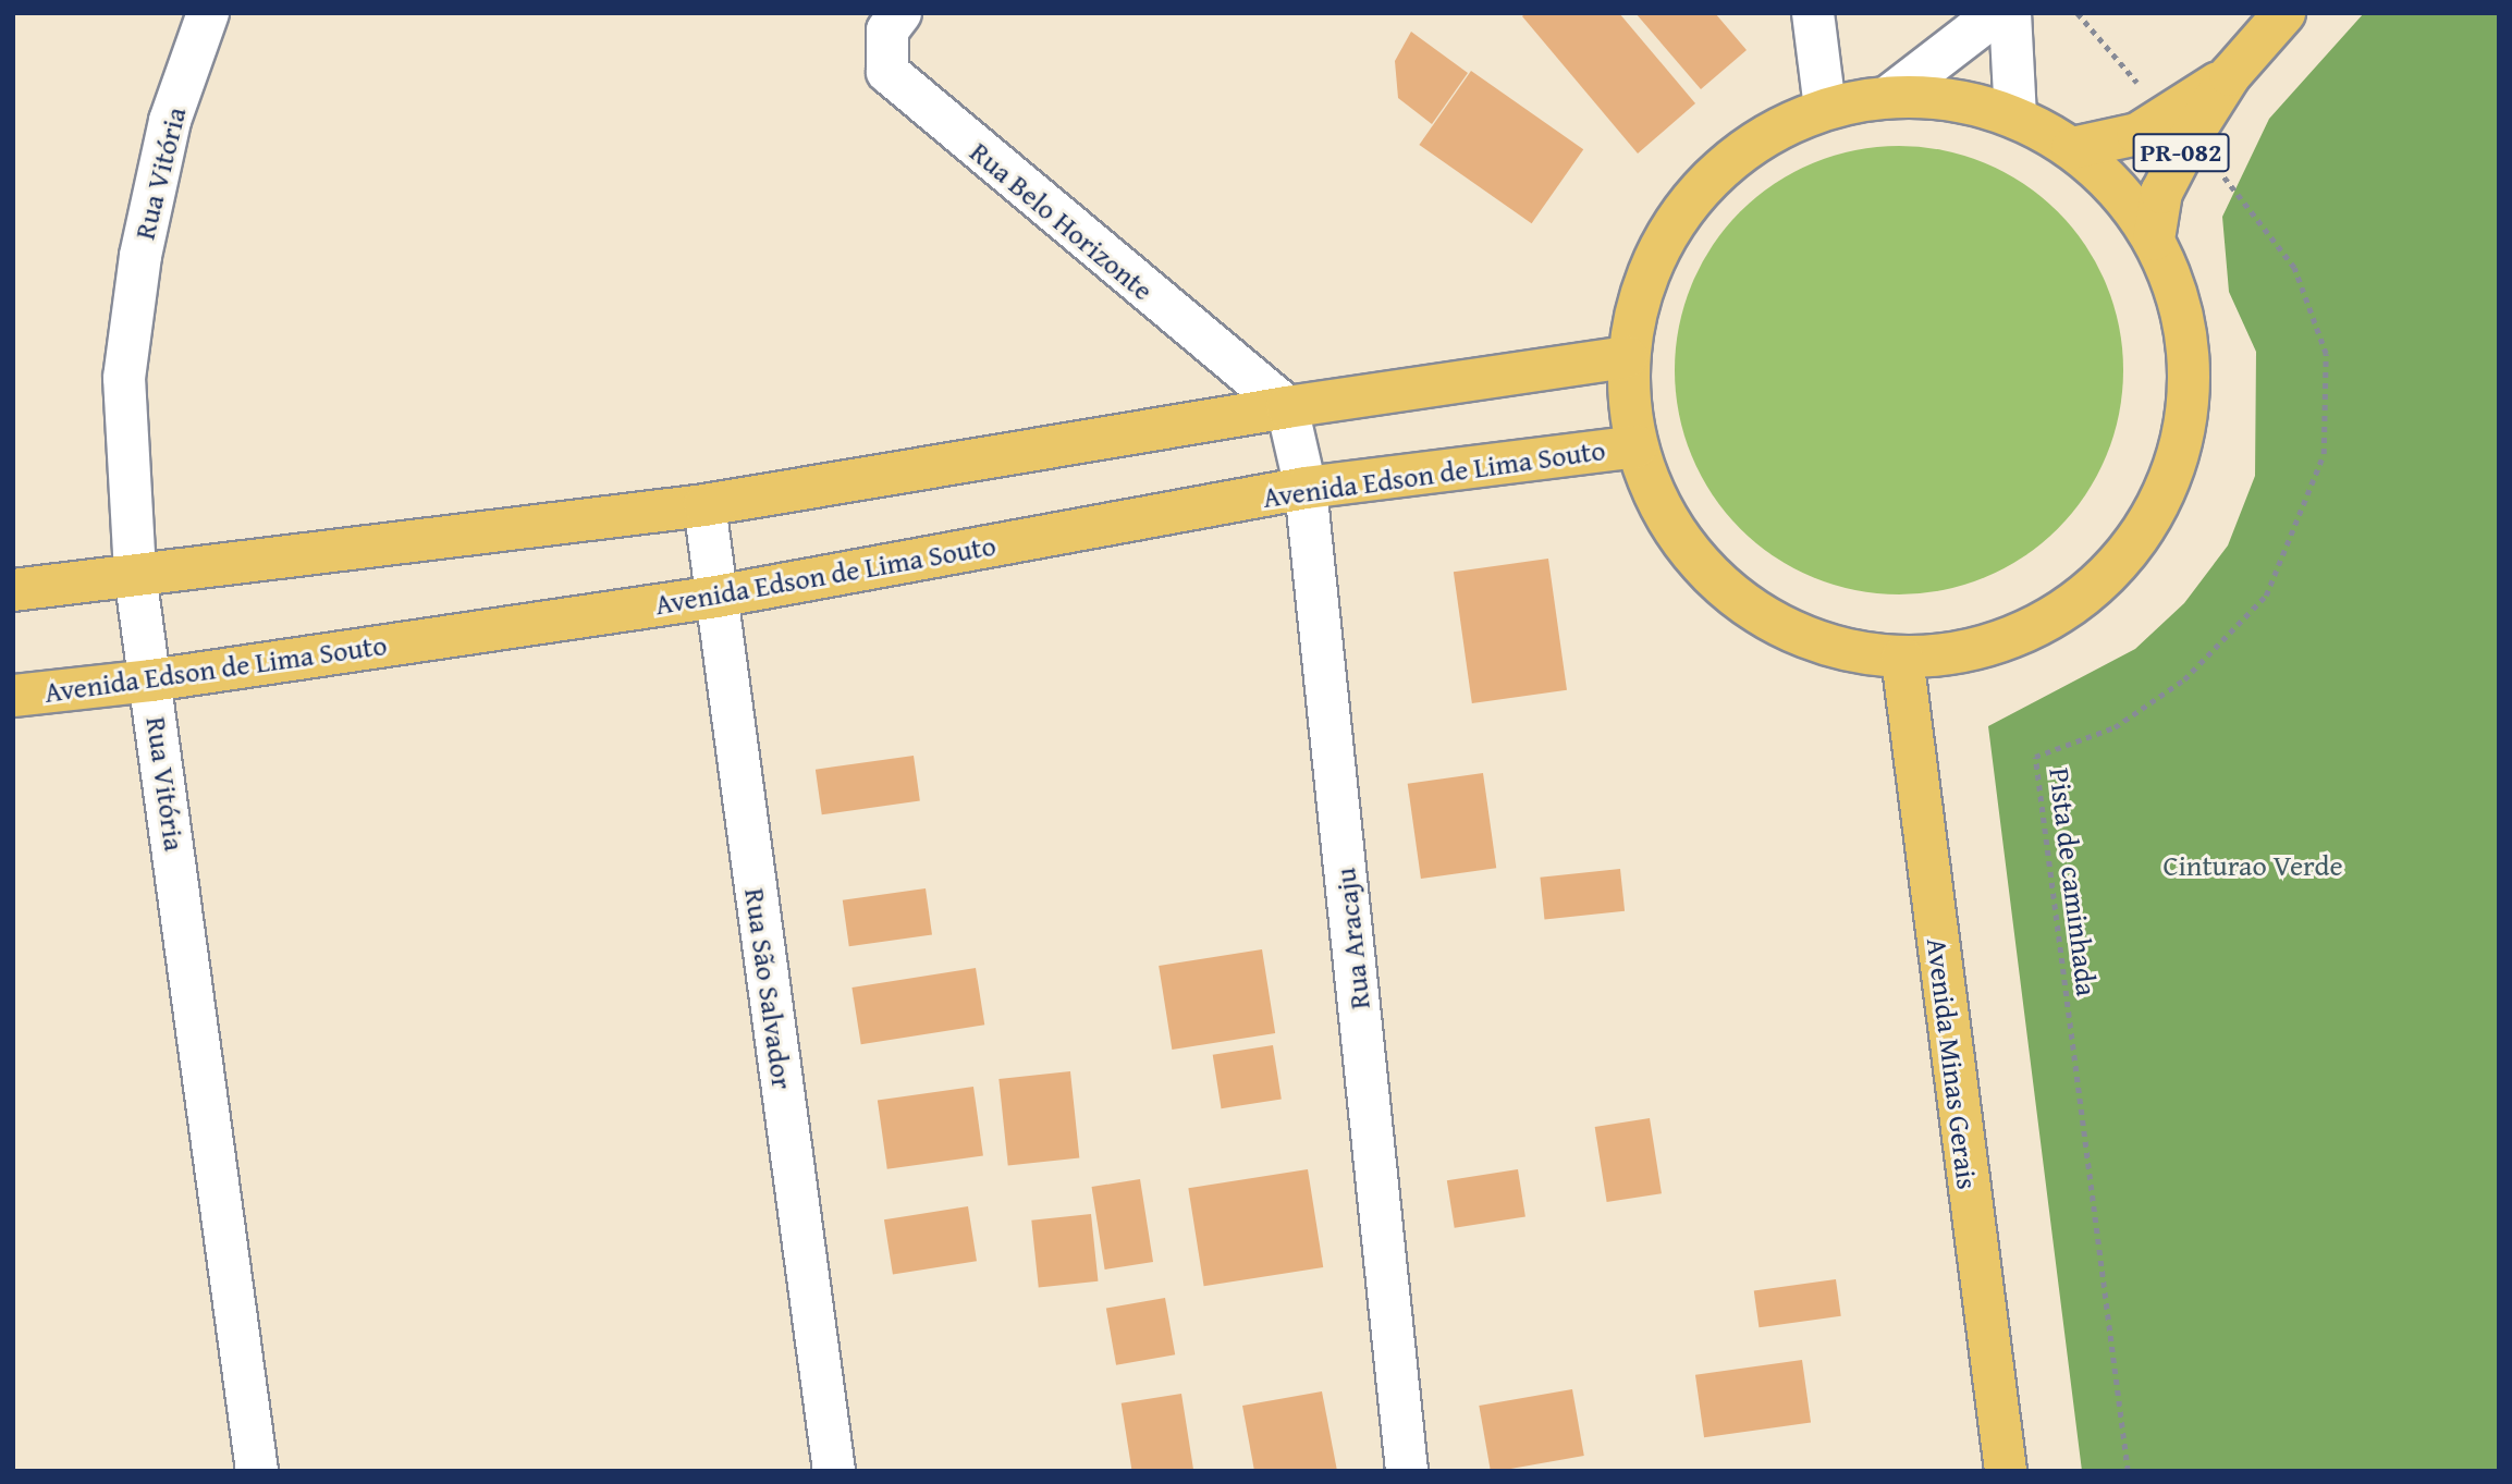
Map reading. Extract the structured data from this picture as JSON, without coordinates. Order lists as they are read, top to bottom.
{
  "streets": {
    "main road": ["PR-082", "Avenida Edson de Lima Souto", "Avenida Minas Gerais"],
    "street": [
      "Rua Vitória",
      "Rua Belo Horizonte",
      "Rua Aracaju",
      "Rua São Salvador"
    ],
    "path": ["Pista de caminhada"]
  },
  "crossings": [
    ["PR-082", "Pista de caminhada"],
    ["Rua Vitória", "Avenida Edson de Lima Souto"],
    ["Rua Belo Horizonte", "Rua Aracaju"],
    ["Avenida Edson de Lima Souto", "Rua Aracaju"],
    ["Avenida Edson de Lima Souto", "Rua São Salvador"]
  ],
  "parks": ["Cinturao Verde"]
}
